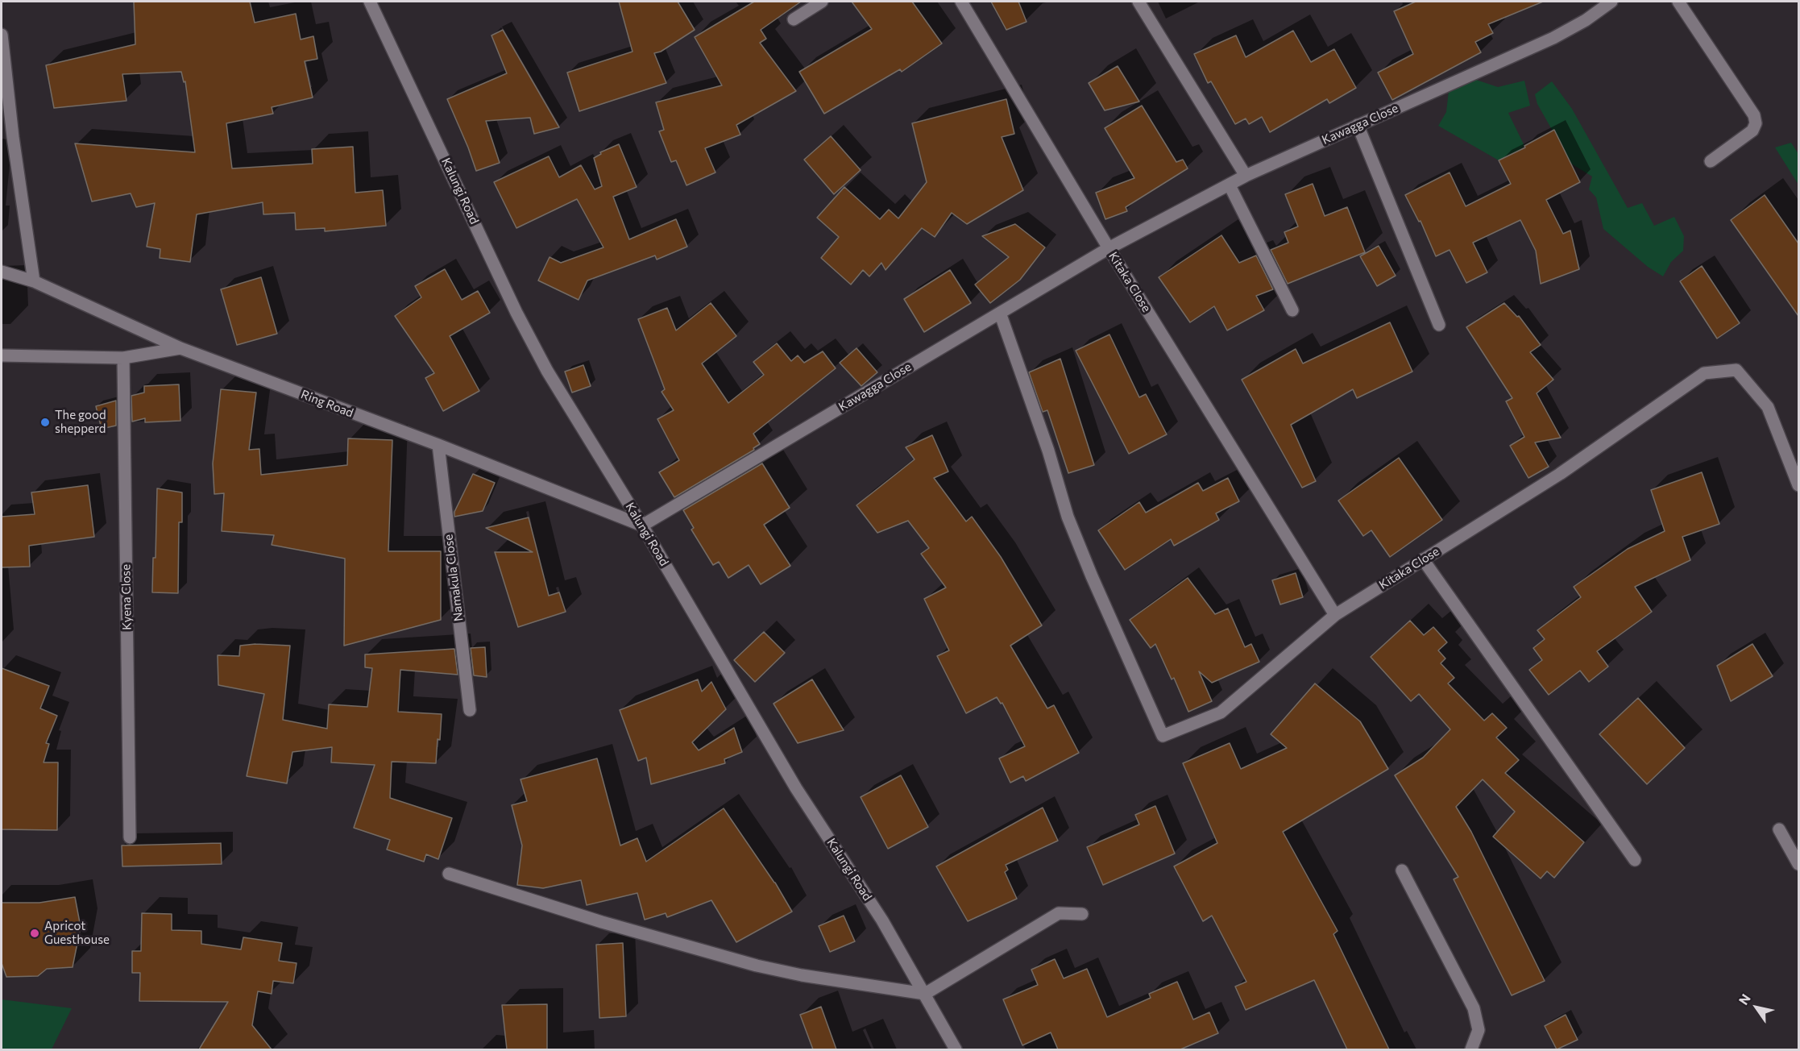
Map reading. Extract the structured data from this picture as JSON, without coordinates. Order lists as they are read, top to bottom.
{
  "streets": {
    "street": [
      "Kawagga Close",
      "Kalungi Road",
      "Kitaka Close",
      "Ring Road",
      "Namakula Close",
      "Kyena Close"
    ]
  },
  "crossings": [
    ["Kawagga Close", "Kalungi Road"],
    ["Kawagga Close", "Kitaka Close"],
    ["Kawagga Close", "Ring Road"],
    ["Kalungi Road", "Ring Road"],
    ["Ring Road", "Namakula Close"]
  ],
  "places": ["The good shepperd", "Apricot Guesthouse"],
  "north": "top left"
}
